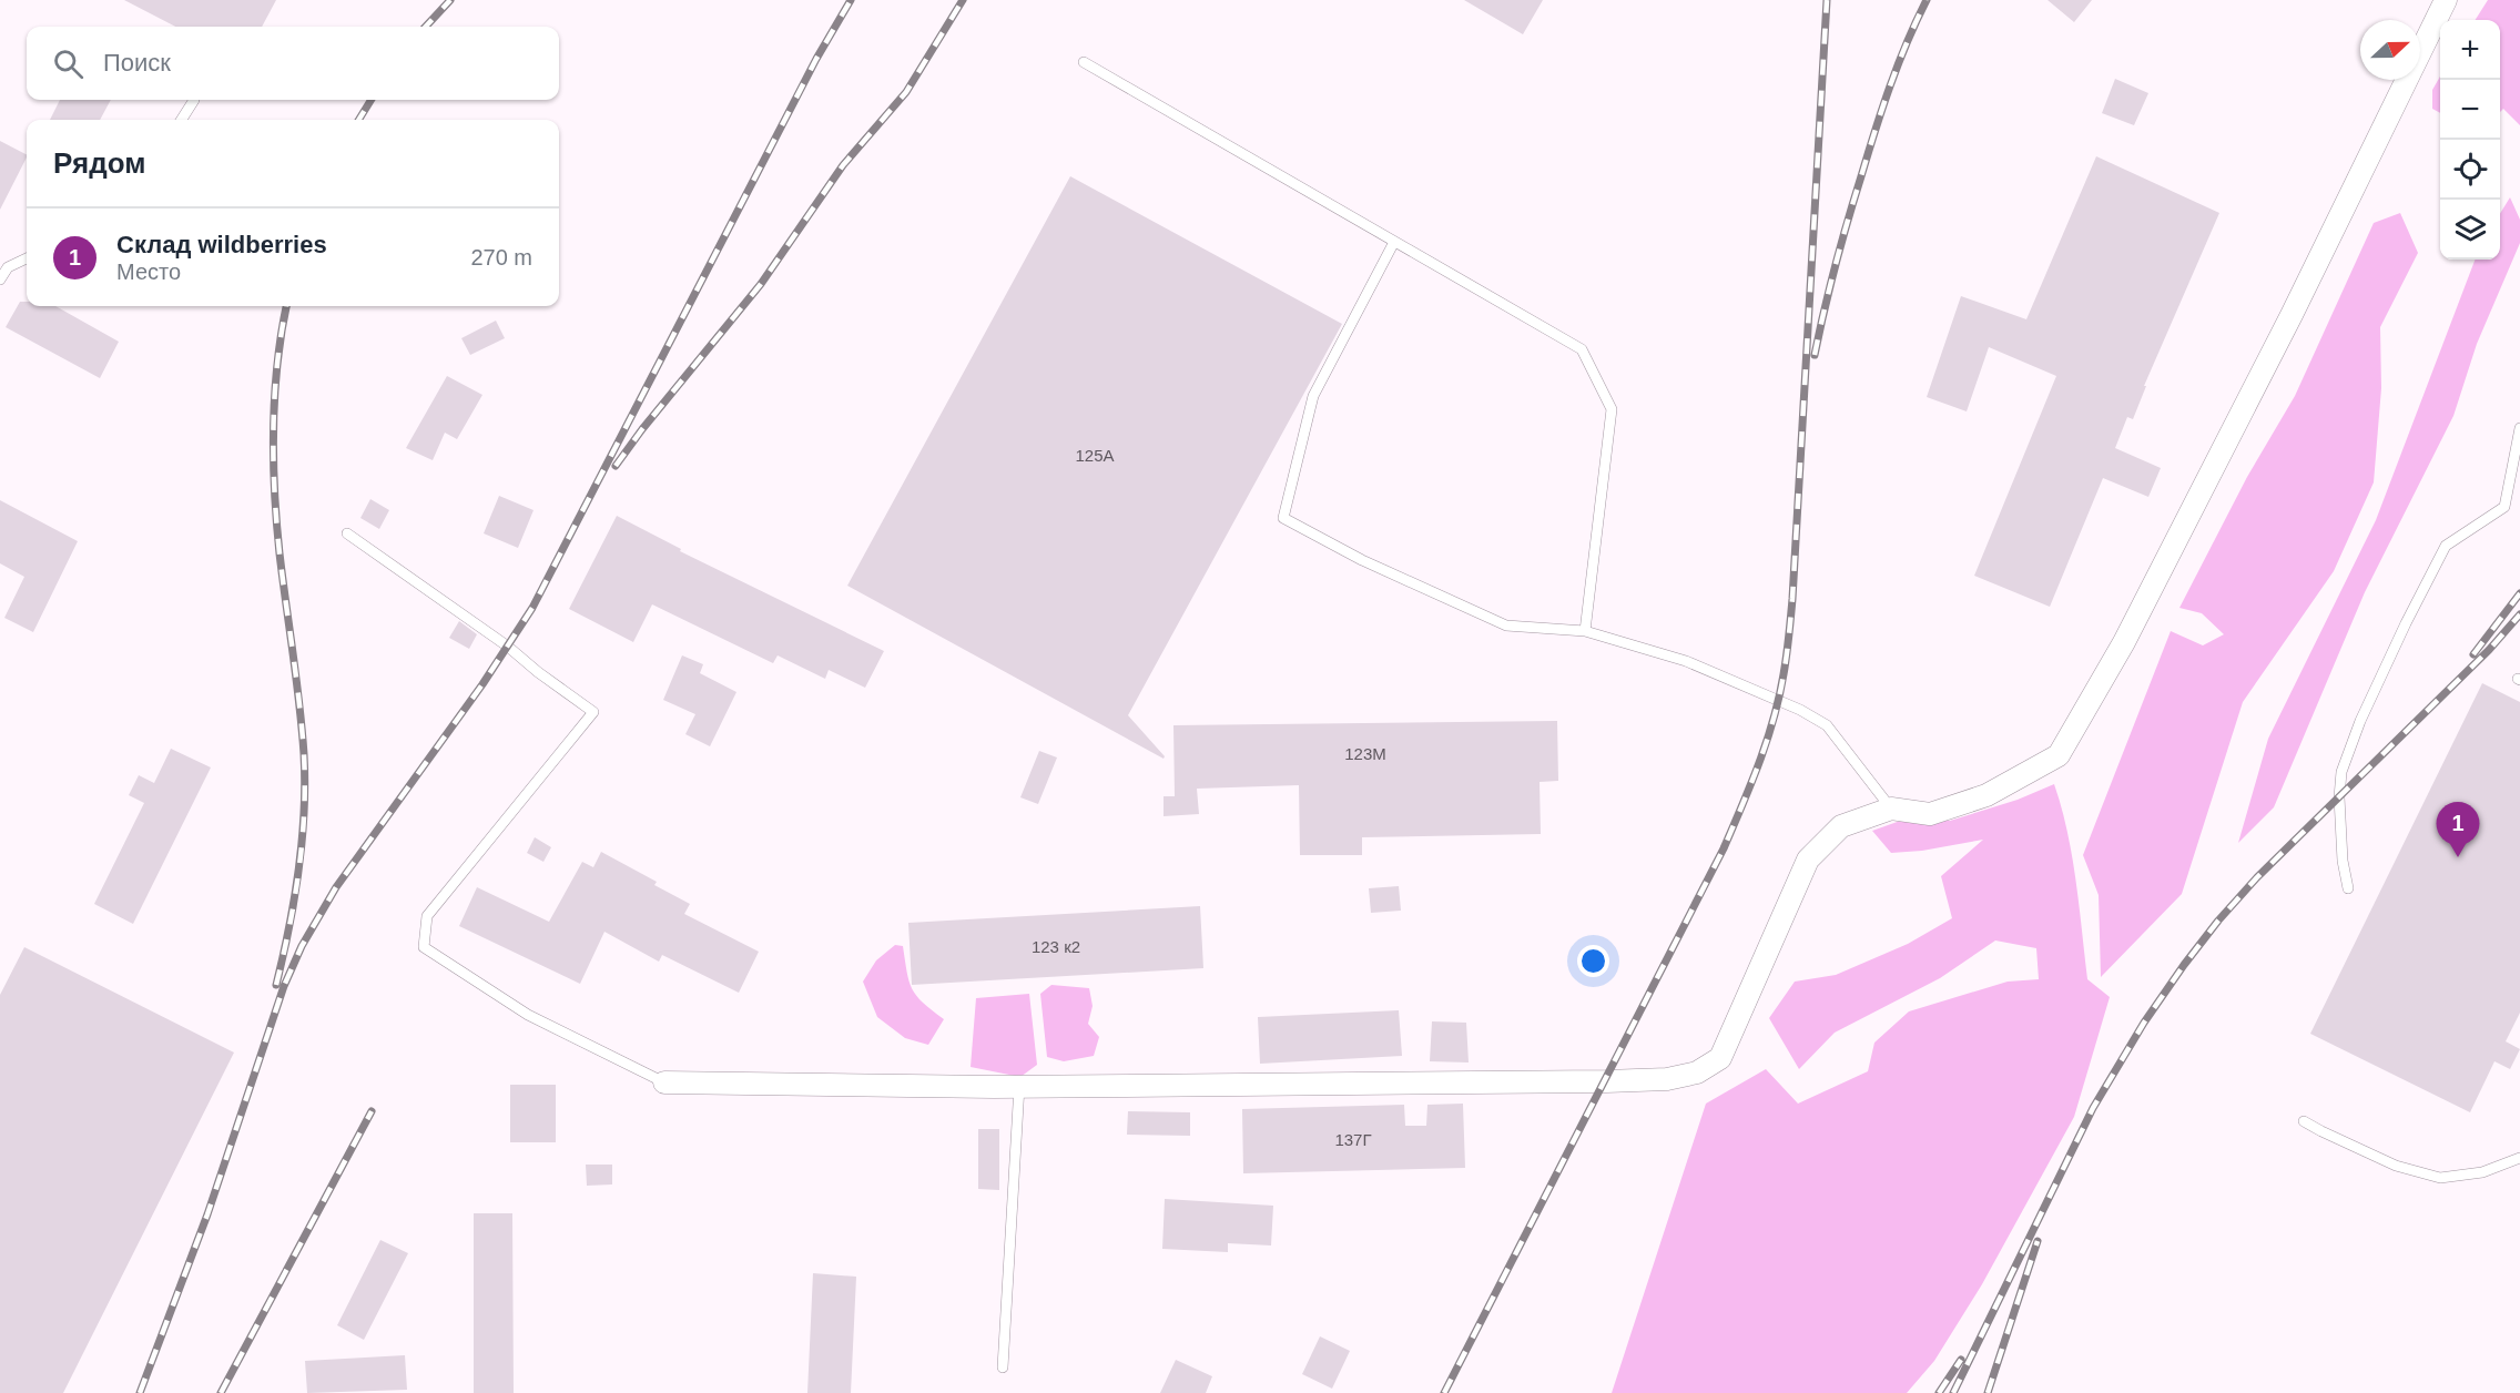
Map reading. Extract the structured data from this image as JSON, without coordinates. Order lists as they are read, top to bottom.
{
  "house_numbers": [
    "125А",
    "123М",
    "123 к2",
    "137Г"
  ],
  "north": "right",
  "page": {
    "map_buttons": ["+", "−"],
    "search": "Поиск",
    "heading": "Рядом",
    "list": [
      {
        "mark": "1",
        "name": "Склад wildberries",
        "note": "Место",
        "value": "270 m"
      }
    ],
    "pins": "1"
  }
}
